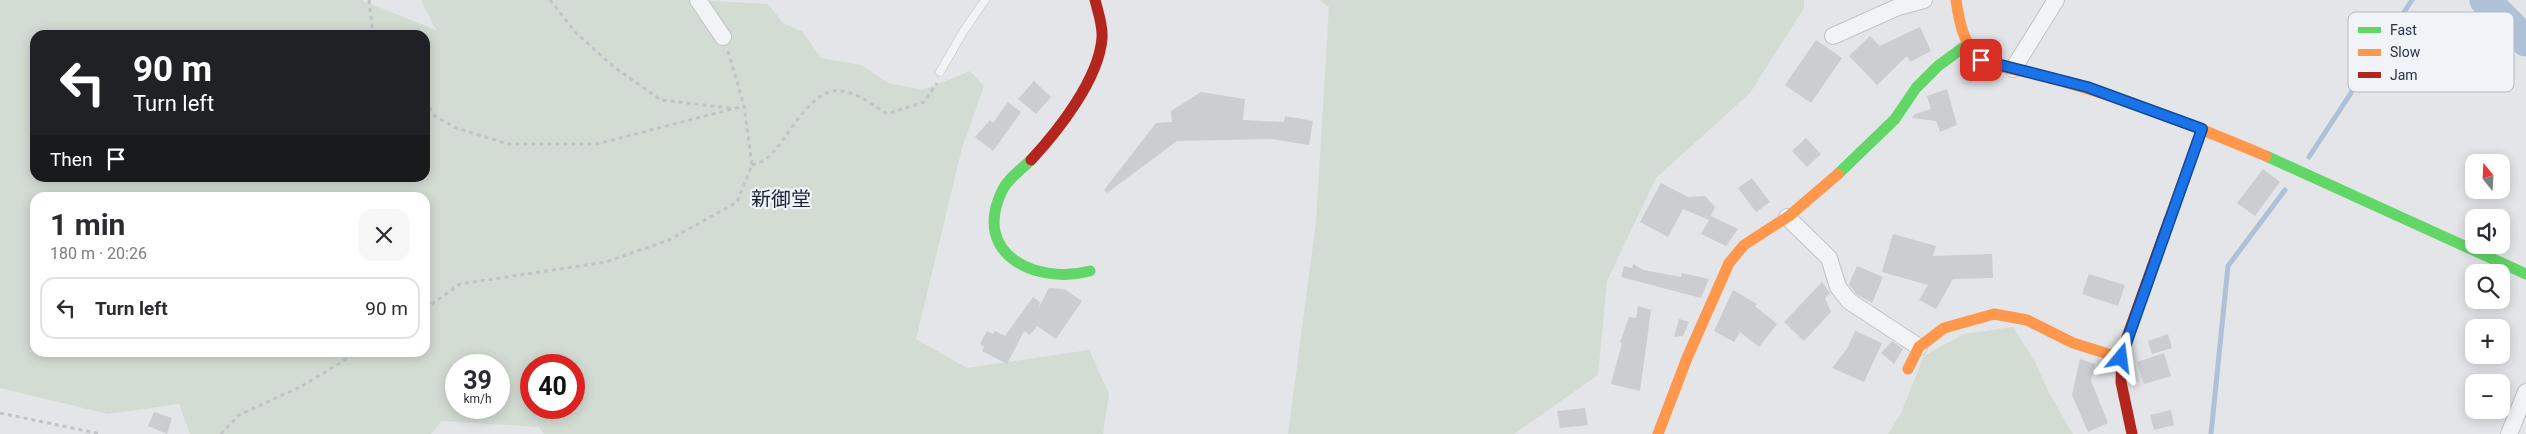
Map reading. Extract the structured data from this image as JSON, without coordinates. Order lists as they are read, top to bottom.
{
  "districts": ["新御堂"],
  "legend": ["Fast", "Slow", "Jam"],
  "north": "top",
  "page": {
    "turn": ["90 m", "Turn left"],
    "then": "Then",
    "map_buttons": ["+", "−"],
    "heading": ["1 min", "180 m · 20:26"],
    "list": [
      {
        "name": "Turn left",
        "value": "90 m"
      }
    ],
    "speed": "39 km/h",
    "limit": "40"
  }
}
